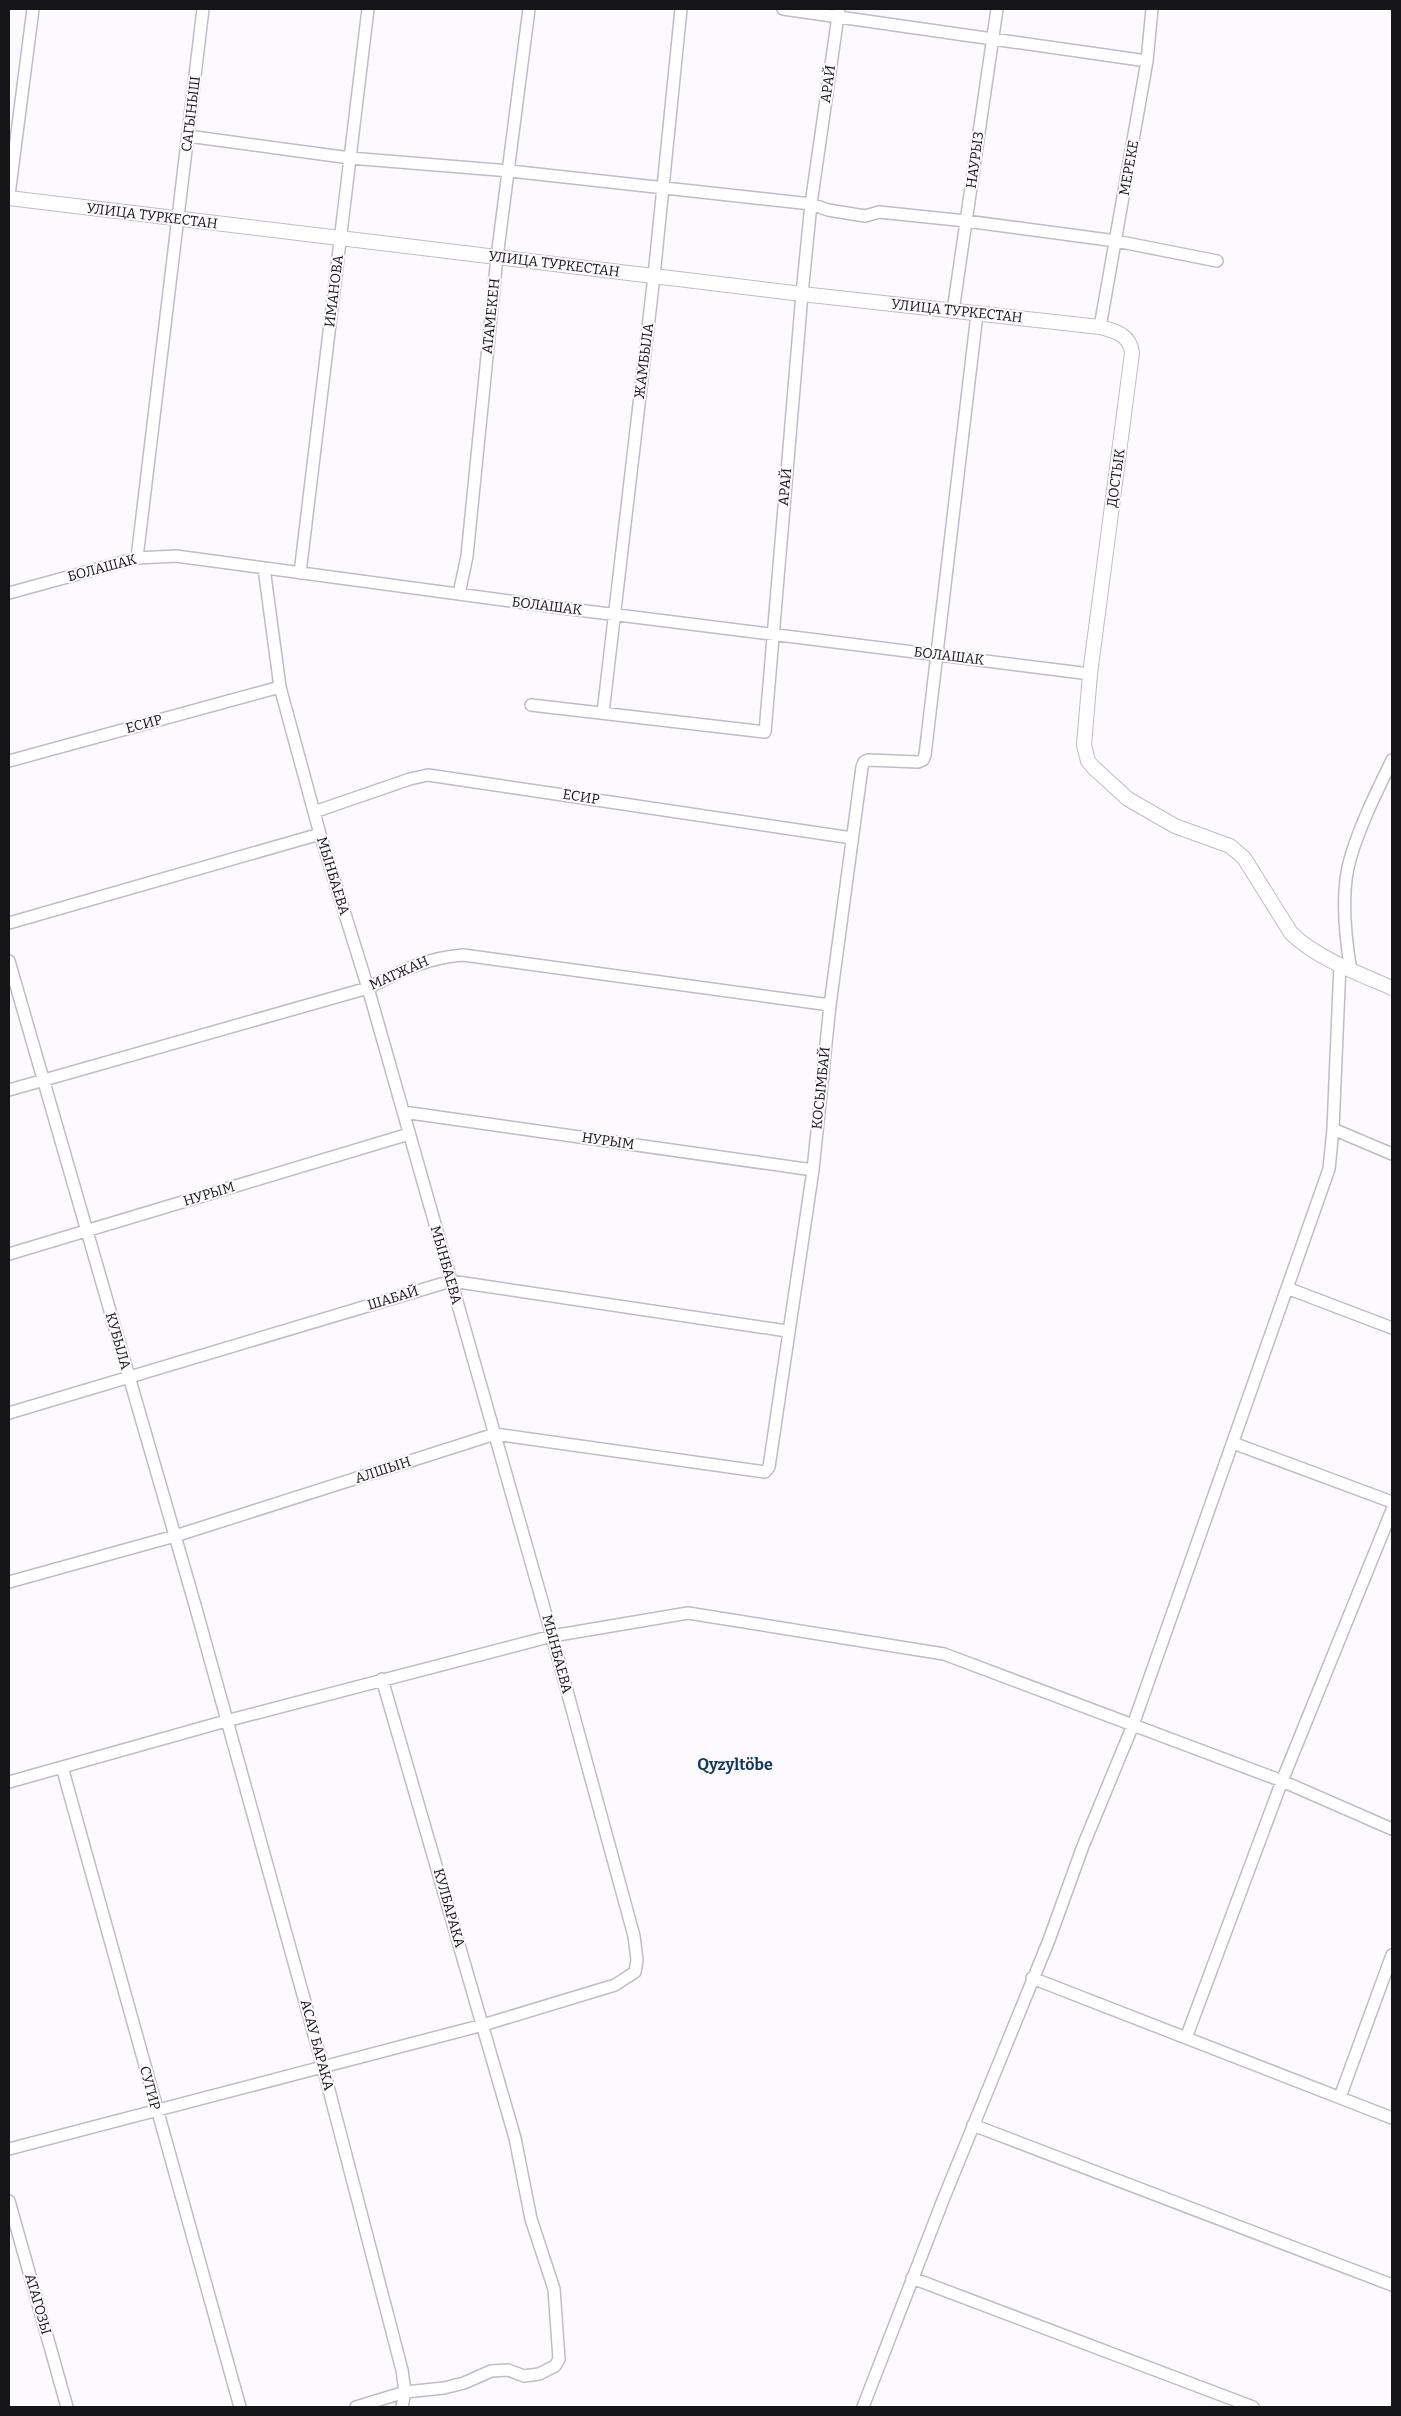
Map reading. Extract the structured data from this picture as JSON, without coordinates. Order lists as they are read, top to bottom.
{
  "streets": {
    "street": [
      "АРАЙ",
      "САГЫНЫШ",
      "НАУРЫЗ",
      "МЕРЕКЕ",
      "УЛИЦА ТУРКЕСТАН",
      "ИМАНОВА",
      "АТАМЕКЕН",
      "ЖАМБЫЛА",
      "ДОСТЫК",
      "БОЛАШАК",
      "ЕСИР",
      "МЫНБАЕВА",
      "МАТЖАН",
      "КОСЫМБАЙ",
      "НУРЫМ",
      "ШАБАЙ",
      "КУБЫЛА",
      "АЛШЫН",
      "КУЛБАРАКА",
      "АСАУ БАРАКА",
      "СУГИР",
      "АТАГОЗЫ"
    ]
  },
  "crossings": [
    ["АРАЙ", "УЛИЦА ТУРКЕСТАН"],
    ["АРАЙ", "ЖАМБЫЛА"],
    ["АРАЙ", "БОЛАШАК"],
    ["САГЫНЫШ", "УЛИЦА ТУРКЕСТАН"],
    ["САГЫНЫШ", "БОЛАШАК"],
    ["НАУРЫЗ", "УЛИЦА ТУРКЕСТАН"],
    ["МЕРЕКЕ", "УЛИЦА ТУРКЕСТАН"],
    ["МЕРЕКЕ", "ДОСТЫК"],
    ["УЛИЦА ТУРКЕСТАН", "ИМАНОВА"],
    ["УЛИЦА ТУРКЕСТАН", "АТАМЕКЕН"],
    ["УЛИЦА ТУРКЕСТАН", "ЖАМБЫЛА"],
    ["УЛИЦА ТУРКЕСТАН", "ДОСТЫК"],
    ["ИМАНОВА", "БОЛАШАК"],
    ["АТАМЕКЕН", "БОЛАШАК"],
    ["ЖАМБЫЛА", "БОЛАШАК"],
    ["ДОСТЫК", "БОЛАШАК"],
    ["БОЛАШАК", "МЫНБАЕВА"],
    ["БОЛАШАК", "КОСЫМБАЙ"],
    ["ЕСИР", "МЫНБАЕВА"],
    ["ЕСИР", "КОСЫМБАЙ"],
    ["МЫНБАЕВА", "МАТЖАН"],
    ["МЫНБАЕВА", "НУРЫМ"],
    ["МЫНБАЕВА", "ШАБАЙ"],
    ["МЫНБАЕВА", "АЛШЫН"],
    ["МЫНБАЕВА", "КУЛБАРАКА"],
    ["МАТЖАН", "КОСЫМБАЙ"],
    ["МАТЖАН", "КУБЫЛА"],
    ["КОСЫМБАЙ", "НУРЫМ"],
    ["КОСЫМБАЙ", "ШАБАЙ"],
    ["КОСЫМБАЙ", "АЛШЫН"],
    ["НУРЫМ", "КУБЫЛА"],
    ["ШАБАЙ", "КУБЫЛА"],
    ["КУБЫЛА", "АЛШЫН"],
    ["КУБЫЛА", "АСАУ БАРАКА"],
    ["КУЛБАРАКА", "АСАУ БАРАКА"]
  ],
  "districts": ["Qyzyltöbe"]
}
